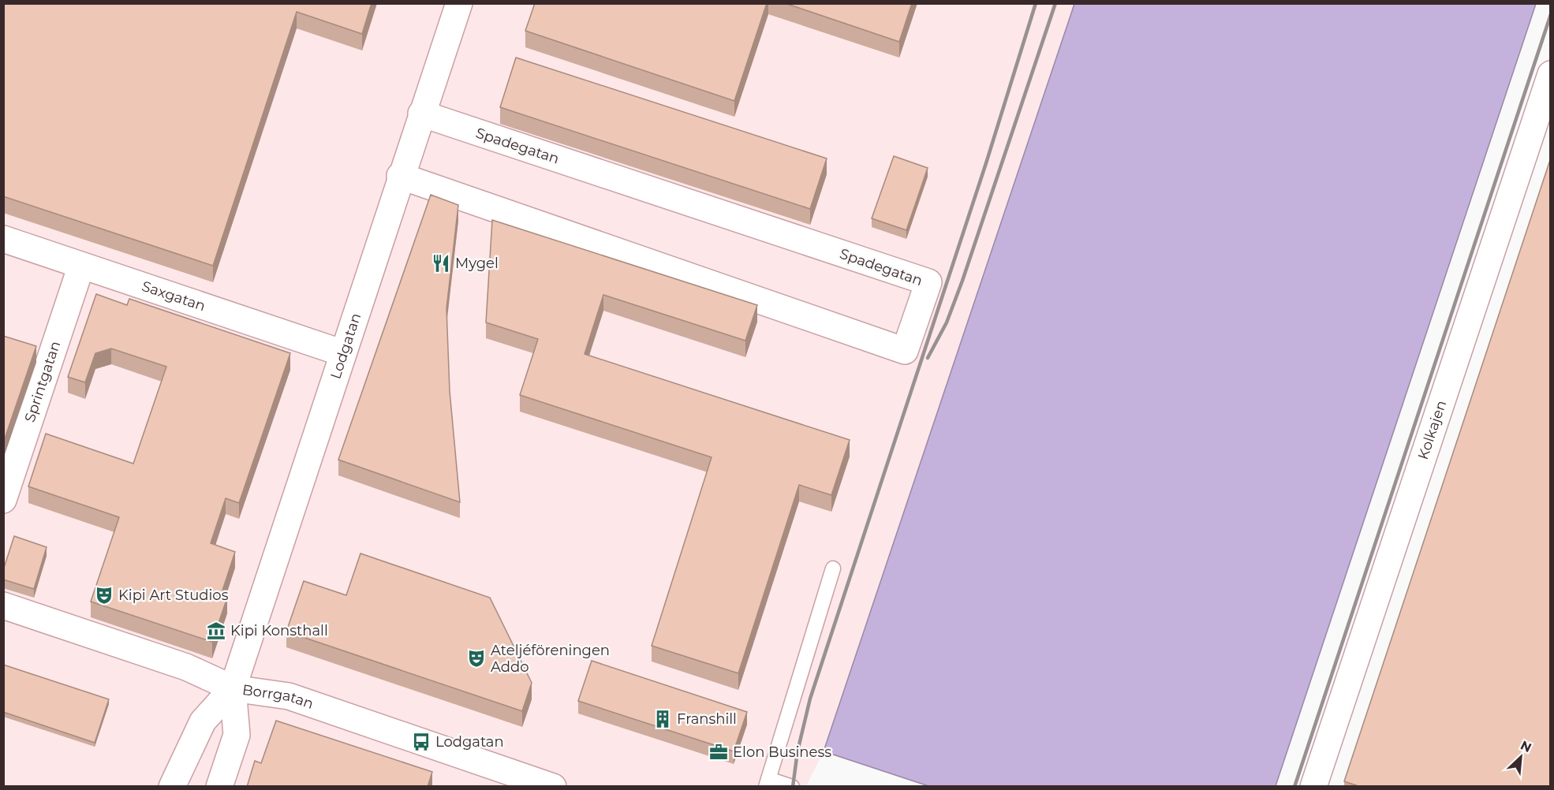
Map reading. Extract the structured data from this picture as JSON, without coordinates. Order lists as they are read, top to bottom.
{
  "streets": {
    "street": [
      "Spadegatan",
      "Saxgatan",
      "Lodgatan",
      "Sprintgatan",
      "Kolkajen",
      "Borrgatan"
    ]
  },
  "crossings": [
    ["Spadegatan", "Lodgatan"],
    ["Saxgatan", "Lodgatan"],
    ["Saxgatan", "Sprintgatan"],
    ["Lodgatan", "Borrgatan"]
  ],
  "places": {
    "restaurant": ["Mygel"],
    "theatre": ["Kipi Art Studios", "Ateljéföreningen Addo"],
    "museum": ["Kipi Konsthall"],
    "building": ["Franshill"],
    "bus stop": ["Lodgatan"],
    "office": ["Elon Business"]
  },
  "north": "top right"
}
